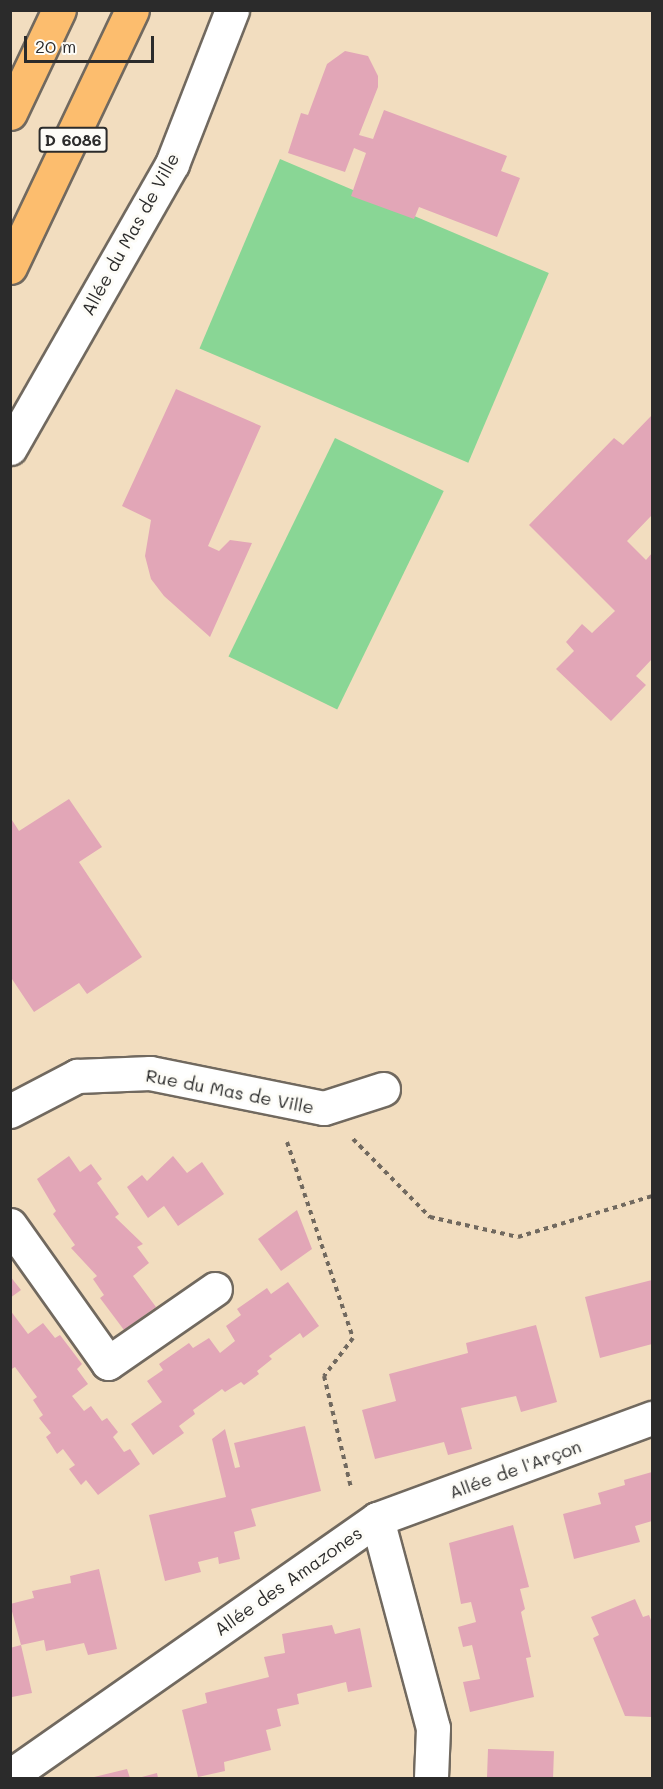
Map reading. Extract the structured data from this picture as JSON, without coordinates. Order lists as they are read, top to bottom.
{
  "streets": {
    "main road": ["D 6086"],
    "street": [
      "Allée du Mas de Ville",
      "Rue du Mas de Ville",
      "Allée de l'Arçon",
      "Allée des Amazones"
    ]
  },
  "crossings": [
    ["Allée de l'Arçon", "Allée des Amazones"]
  ],
  "scale_bar": "20 m"
}
